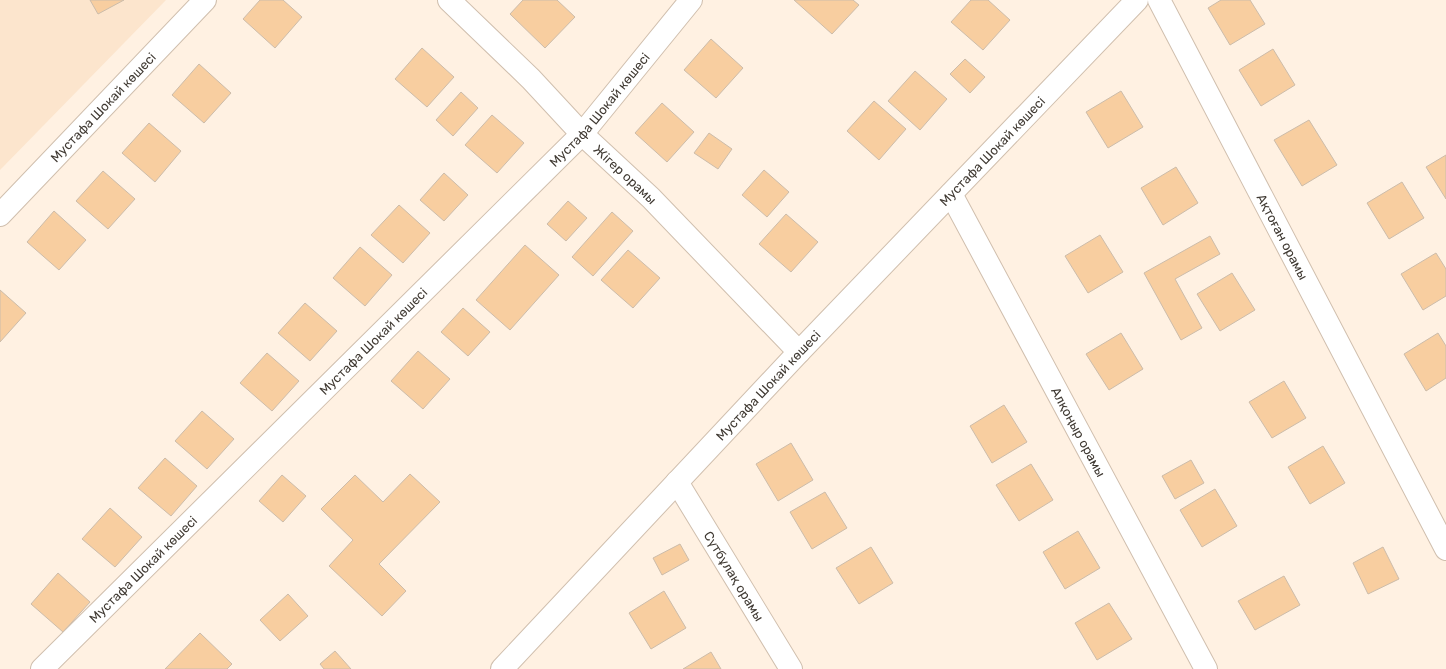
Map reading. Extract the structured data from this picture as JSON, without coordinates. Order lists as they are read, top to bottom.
{
  "streets": {
    "street": [
      "Мустафа Шокай көшесі",
      "Жігер орамы",
      "Ақтоған орамы",
      "Алқоңыр орамы",
      "Cүтбұлақ орамы"
    ]
  },
  "crossings": [
    ["Мустафа Шокай көшесі", "Жігер орамы"],
    ["Мустафа Шокай көшесі", "Алқоңыр орамы"],
    ["Мустафа Шокай көшесі", "Cүтбұлақ орамы"]
  ]
}
